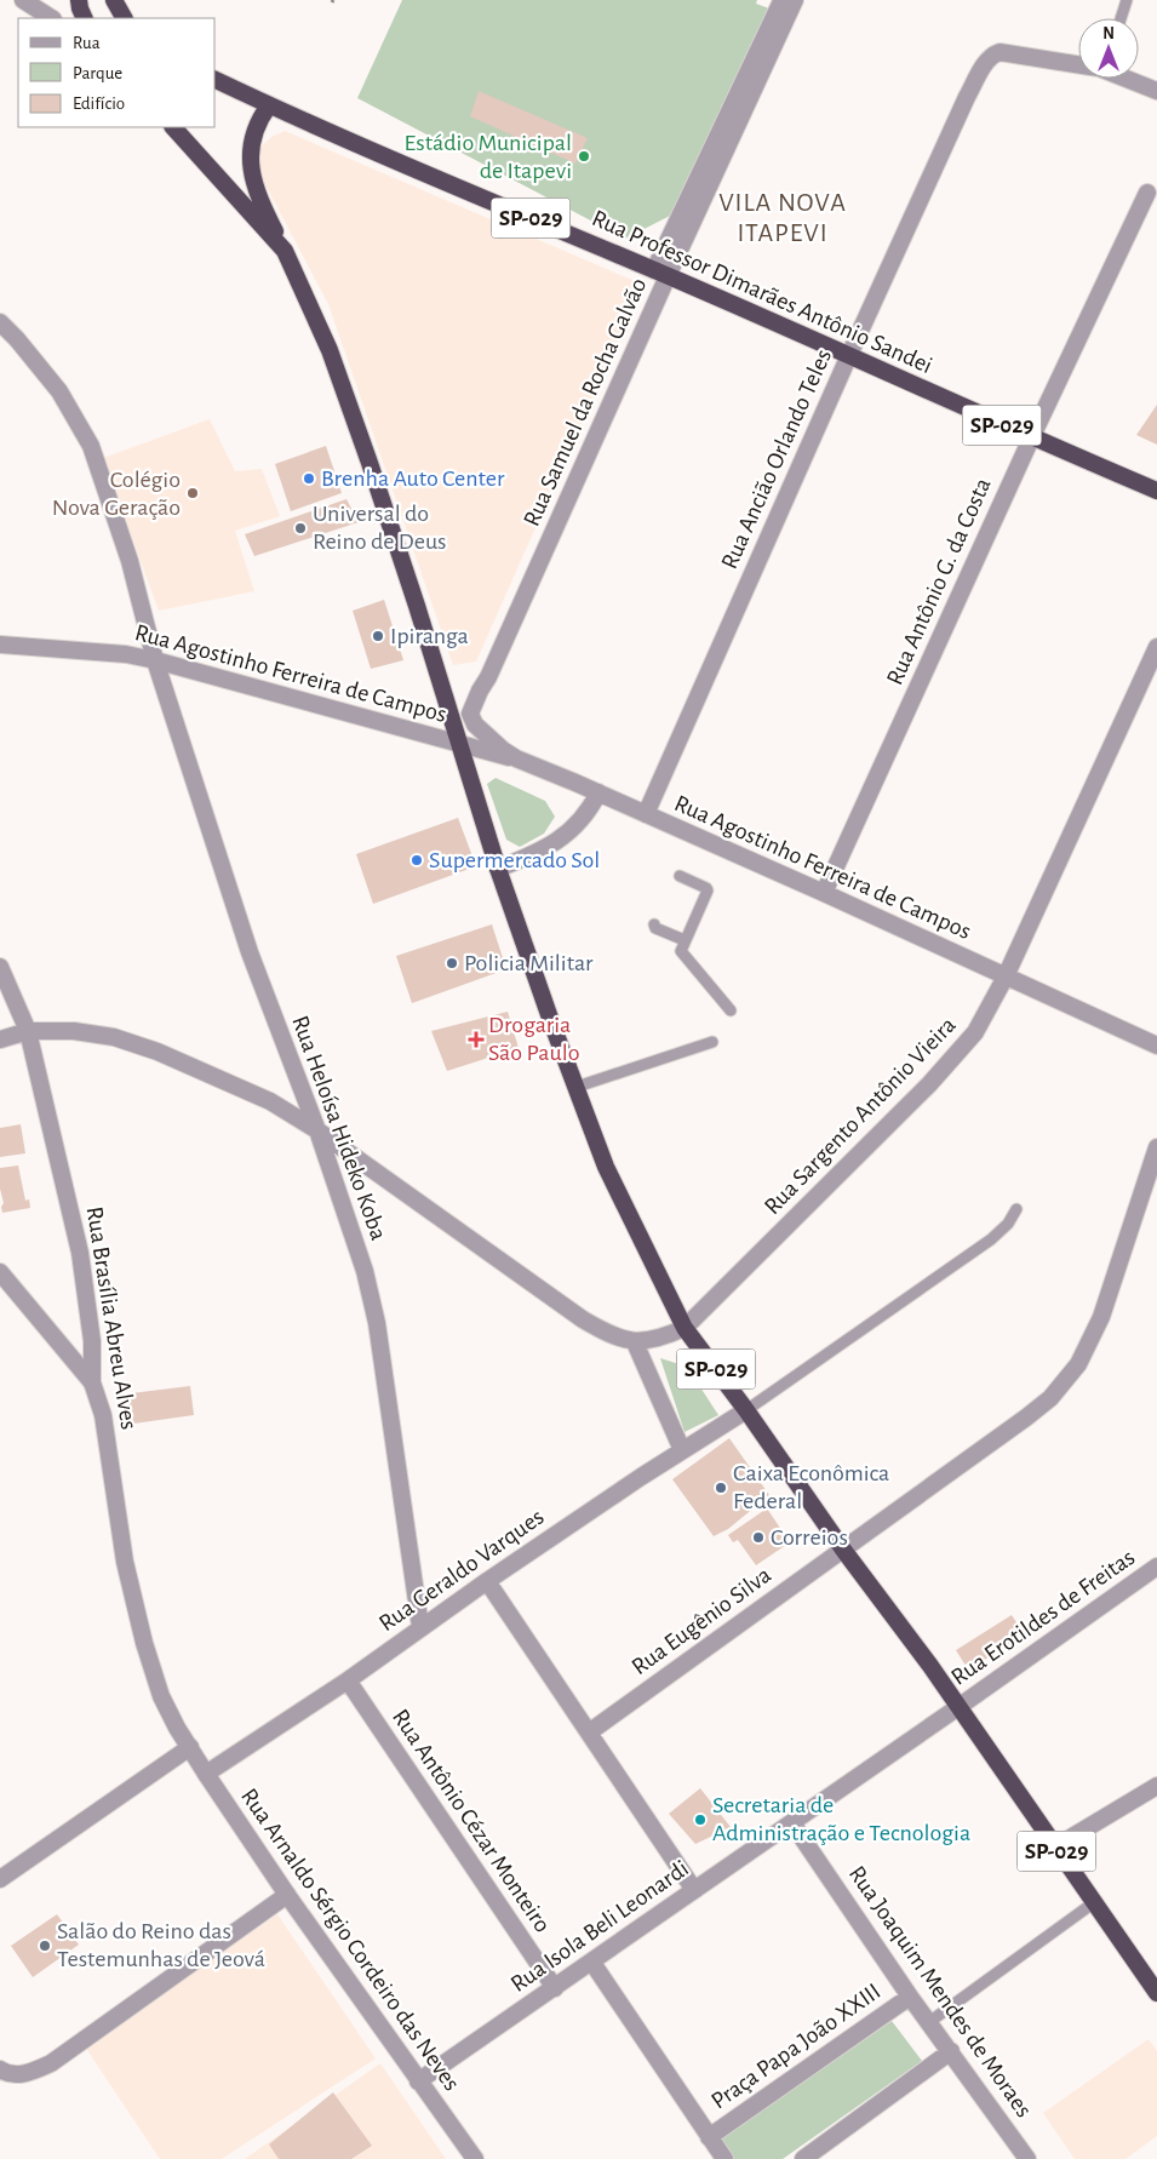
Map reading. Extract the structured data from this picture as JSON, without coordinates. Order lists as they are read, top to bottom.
{
  "streets": {
    "highway": ["SP-029", "Rua Professor Dimarães Antônio Sandei"],
    "street": [
      "Rua Samuel da Rocha Galvão",
      "Rua Ancião Orlando Teles",
      "Rua Antônio G. da Costa",
      "Rua Agostinho Ferreira de Campos",
      "Rua Sargento Antônio Vieira",
      "Rua Heloísa Hideko Koba",
      "Rua Brasília Abreu Alves",
      "Rua Geraldo Varques",
      "Rua Erotildes de Freitas",
      "Rua Eugênio Silva",
      "Rua Antônio Cézar Monteiro",
      "Rua Isola Beli Leonardi",
      "Rua Arnaldo Sérgio Cordeiro das Neves",
      "Rua Joaquim Mendes de Moraes",
      "Praça Papa João XXIII"
    ]
  },
  "crossings": [
    ["SP-029", "Rua Professor Dimarães Antônio Sandei"],
    ["SP-029", "Rua Agostinho Ferreira de Campos"],
    ["SP-029", "Rua Sargento Antônio Vieira"],
    ["SP-029", "Rua Geraldo Varques"],
    ["SP-029", "Rua Erotildes de Freitas"],
    ["SP-029", "Rua Eugênio Silva"],
    ["SP-029", "Rua Isola Beli Leonardi"],
    ["Rua Professor Dimarães Antônio Sandei", "Rua Samuel da Rocha Galvão"],
    ["Rua Professor Dimarães Antônio Sandei", "Rua Ancião Orlando Teles"],
    ["Rua Professor Dimarães Antônio Sandei", "Rua Antônio G. da Costa"],
    ["Rua Samuel da Rocha Galvão", "Rua Agostinho Ferreira de Campos"],
    ["Rua Ancião Orlando Teles", "Rua Agostinho Ferreira de Campos"],
    ["Rua Antônio G. da Costa", "Rua Agostinho Ferreira de Campos"],
    ["Rua Agostinho Ferreira de Campos", "Rua Sargento Antônio Vieira"],
    ["Rua Agostinho Ferreira de Campos", "Rua Heloísa Hideko Koba"],
    ["Rua Heloísa Hideko Koba", "Rua Geraldo Varques"],
    ["Rua Brasília Abreu Alves", "Rua Arnaldo Sérgio Cordeiro das Neves"],
    ["Rua Geraldo Varques", "Rua Antônio Cézar Monteiro"],
    ["Rua Geraldo Varques", "Rua Arnaldo Sérgio Cordeiro das Neves"],
    ["Rua Erotildes de Freitas", "Rua Isola Beli Leonardi"],
    ["Rua Antônio Cézar Monteiro", "Rua Isola Beli Leonardi"],
    ["Rua Isola Beli Leonardi", "Rua Arnaldo Sérgio Cordeiro das Neves"],
    ["Rua Isola Beli Leonardi", "Rua Joaquim Mendes de Moraes"],
    ["Rua Joaquim Mendes de Moraes", "Praça Papa João XXIII"]
  ],
  "districts": ["VILA NOVA ITAPEVI"],
  "places": {
    "other": [
      "Estádio Municipal de Itapevi",
      "Brenha Auto Center",
      "Colégio Nova Geração",
      "Universal do Reino de Deus",
      "Ipiranga",
      "Supermercado Sol",
      "Policia Militar",
      "Caixa Econômica Federal",
      "Correios",
      "Secretaria de Administração e Tecnologia",
      "Salão do Reino das Testemunhas de Jeová"
    ],
    "health": ["Drogaria São Paulo"]
  },
  "legend": ["Rua", "Parque", "Edifício"],
  "north": "top"
}
